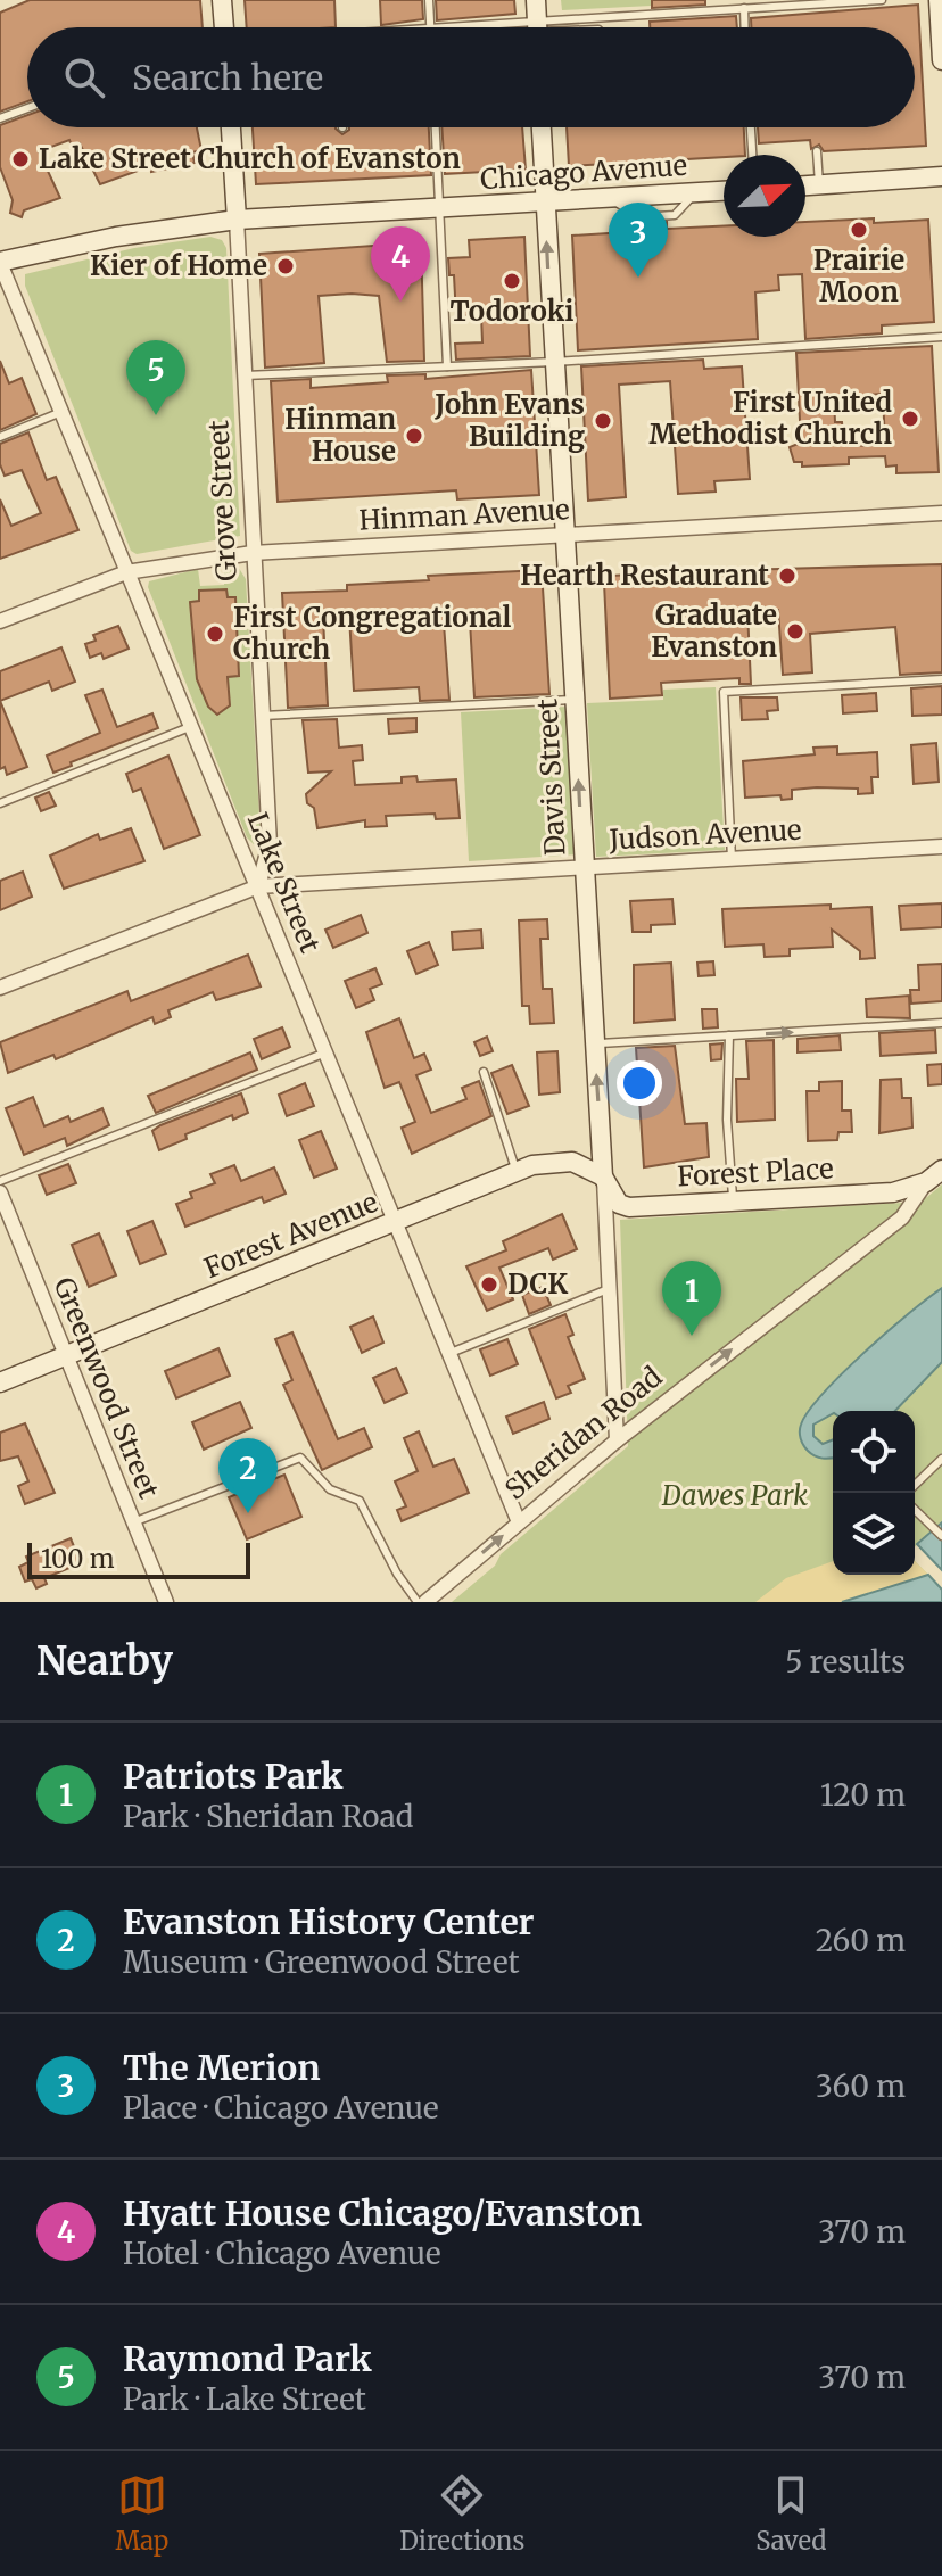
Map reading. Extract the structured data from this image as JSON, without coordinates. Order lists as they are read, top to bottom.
{
  "streets": {
    "main road": [
      "Chicago Avenue",
      "Grove Street",
      "Davis Street",
      "Forest Place",
      "Forest Avenue",
      "Sheridan Road"
    ],
    "street": [
      "Hinman Avenue",
      "Judson Avenue",
      "Lake Street",
      "Greenwood Street"
    ]
  },
  "crossings": [
    ["Chicago Avenue", "Grove Street"],
    ["Chicago Avenue", "Davis Street"],
    ["Chicago Avenue", "Lake Street"],
    ["Grove Street", "Hinman Avenue"],
    ["Grove Street", "Judson Avenue"],
    ["Grove Street", "Lake Street"],
    ["Hinman Avenue", "Davis Street"],
    ["Hinman Avenue", "Lake Street"],
    ["Davis Street", "Judson Avenue"],
    ["Davis Street", "Forest Place"],
    ["Davis Street", "Forest Avenue"],
    ["Davis Street", "Sheridan Road"],
    ["Judson Avenue", "Lake Street"],
    ["Lake Street", "Forest Avenue"],
    ["Lake Street", "Sheridan Road"],
    ["Forest Place", "Forest Avenue"],
    ["Forest Place", "Sheridan Road"],
    ["Forest Avenue", "Greenwood Street"]
  ],
  "one_way": ["Sheridan Road"],
  "parks": ["Dawes Park"],
  "places": [
    "Lake Street Church of Evanston",
    "Prairie Moon",
    "Kier of Home",
    "Todoroki",
    "First United Methodist Church",
    "John Evans Building",
    "Hinman House",
    "Hearth Restaurant",
    "Graduate Evanston",
    "First Congregational Church",
    "DCK"
  ],
  "scale_bar": "100 m",
  "north": "top right",
  "page": {
    "search": "Search here",
    "pins": [
      "3",
      "4",
      "5",
      "1",
      "2"
    ],
    "scale": "100 m",
    "heading": ["Nearby", "5 results"],
    "list": [
      {
        "mark": "1",
        "name": "Patriots Park",
        "note": "Park · Sheridan Road",
        "value": "120 m"
      },
      {
        "mark": "2",
        "name": "Evanston History Center",
        "note": "Museum · Greenwood Street",
        "value": "260 m"
      },
      {
        "mark": "3",
        "name": "The Merion",
        "note": "Place · Chicago Avenue",
        "value": "360 m"
      },
      {
        "mark": "4",
        "name": "Hyatt House Chicago/Evanston",
        "note": "Hotel · Chicago Avenue",
        "value": "370 m"
      },
      {
        "mark": "5",
        "name": "Raymond Park",
        "note": "Park · Lake Street",
        "value": "370 m"
      }
    ],
    "nav": ["Map", "Directions", "Saved"]
  }
}
